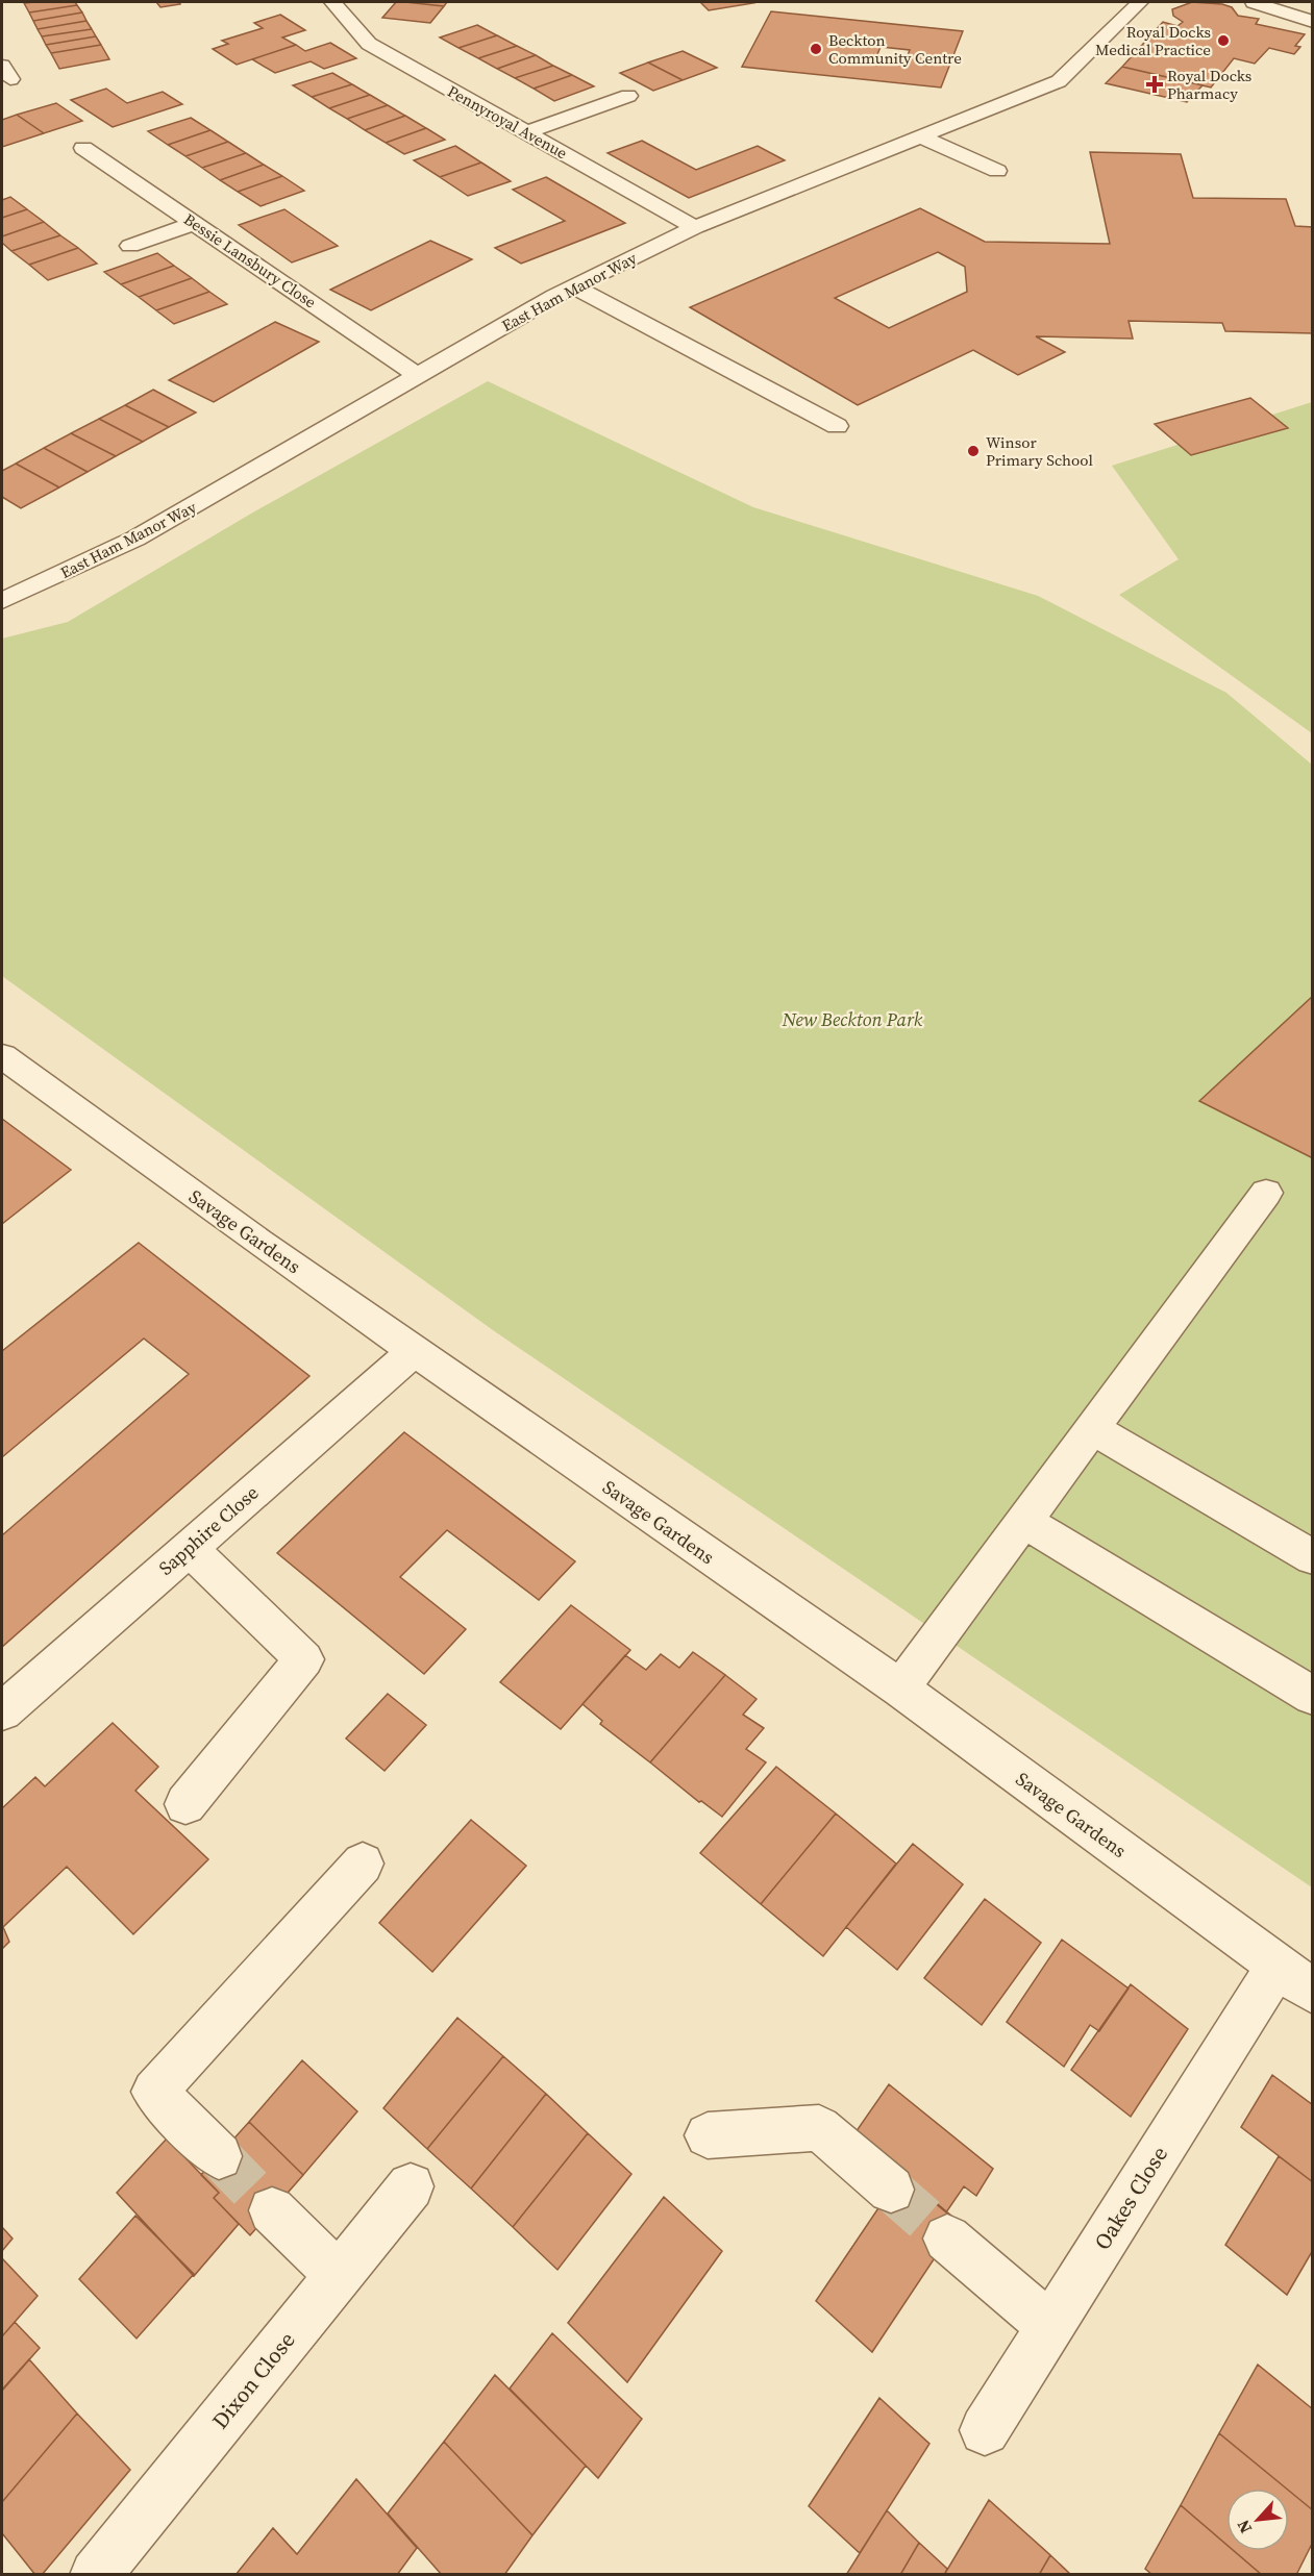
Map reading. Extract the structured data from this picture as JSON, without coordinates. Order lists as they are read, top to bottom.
{
  "streets": {
    "street": [
      "Pennyroyal Avenue",
      "Bessie Lansbury Close",
      "East Ham Manor Way",
      "Savage Gardens",
      "Sapphire Close",
      "Oakes Close",
      "Dixon Close"
    ]
  },
  "crossings": [
    ["Pennyroyal Avenue", "East Ham Manor Way"],
    ["Bessie Lansbury Close", "East Ham Manor Way"],
    ["Savage Gardens", "Sapphire Close"],
    ["Savage Gardens", "Oakes Close"]
  ],
  "parks": ["New Beckton Park"],
  "places": {
    "other": ["Royal Docks Medical Practice", "Beckton Community Centre", "Winsor Primary School"],
    "health": ["Royal Docks Pharmacy"]
  },
  "north": "bottom left"
}
